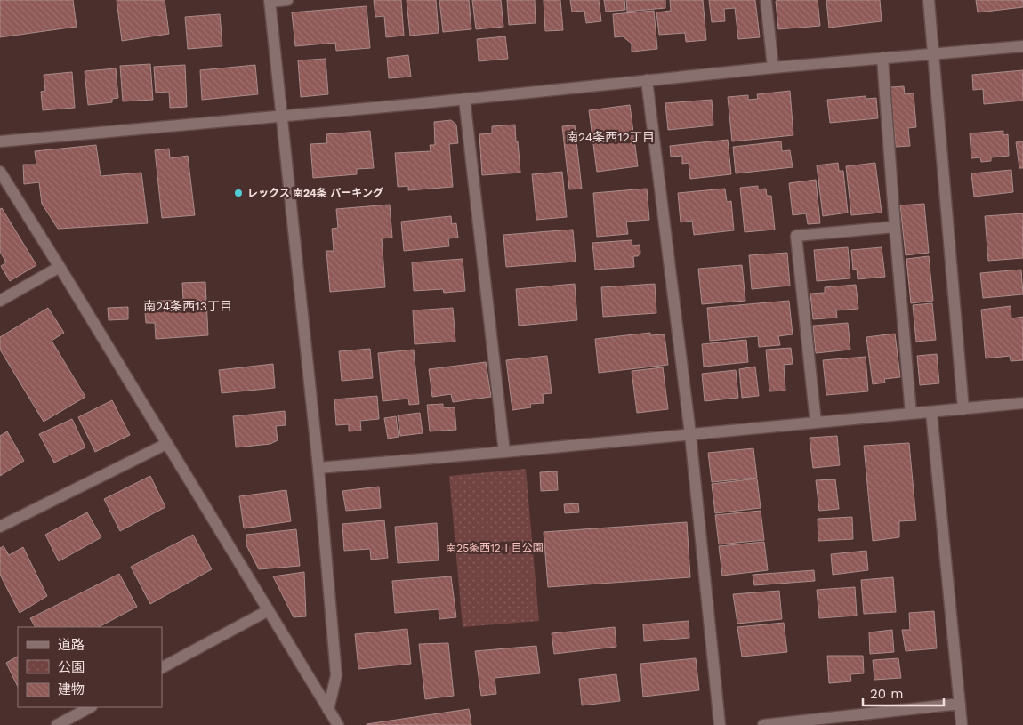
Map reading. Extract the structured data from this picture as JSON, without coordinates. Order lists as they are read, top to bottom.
{
  "districts": ["南24条西12丁目", "南24条西13丁目"],
  "parks": ["南25条西12丁目公園"],
  "places": ["レックス 南24条 パーキング"],
  "legend": ["道路", "公園", "建物"],
  "scale_bar": "20 m"
}
